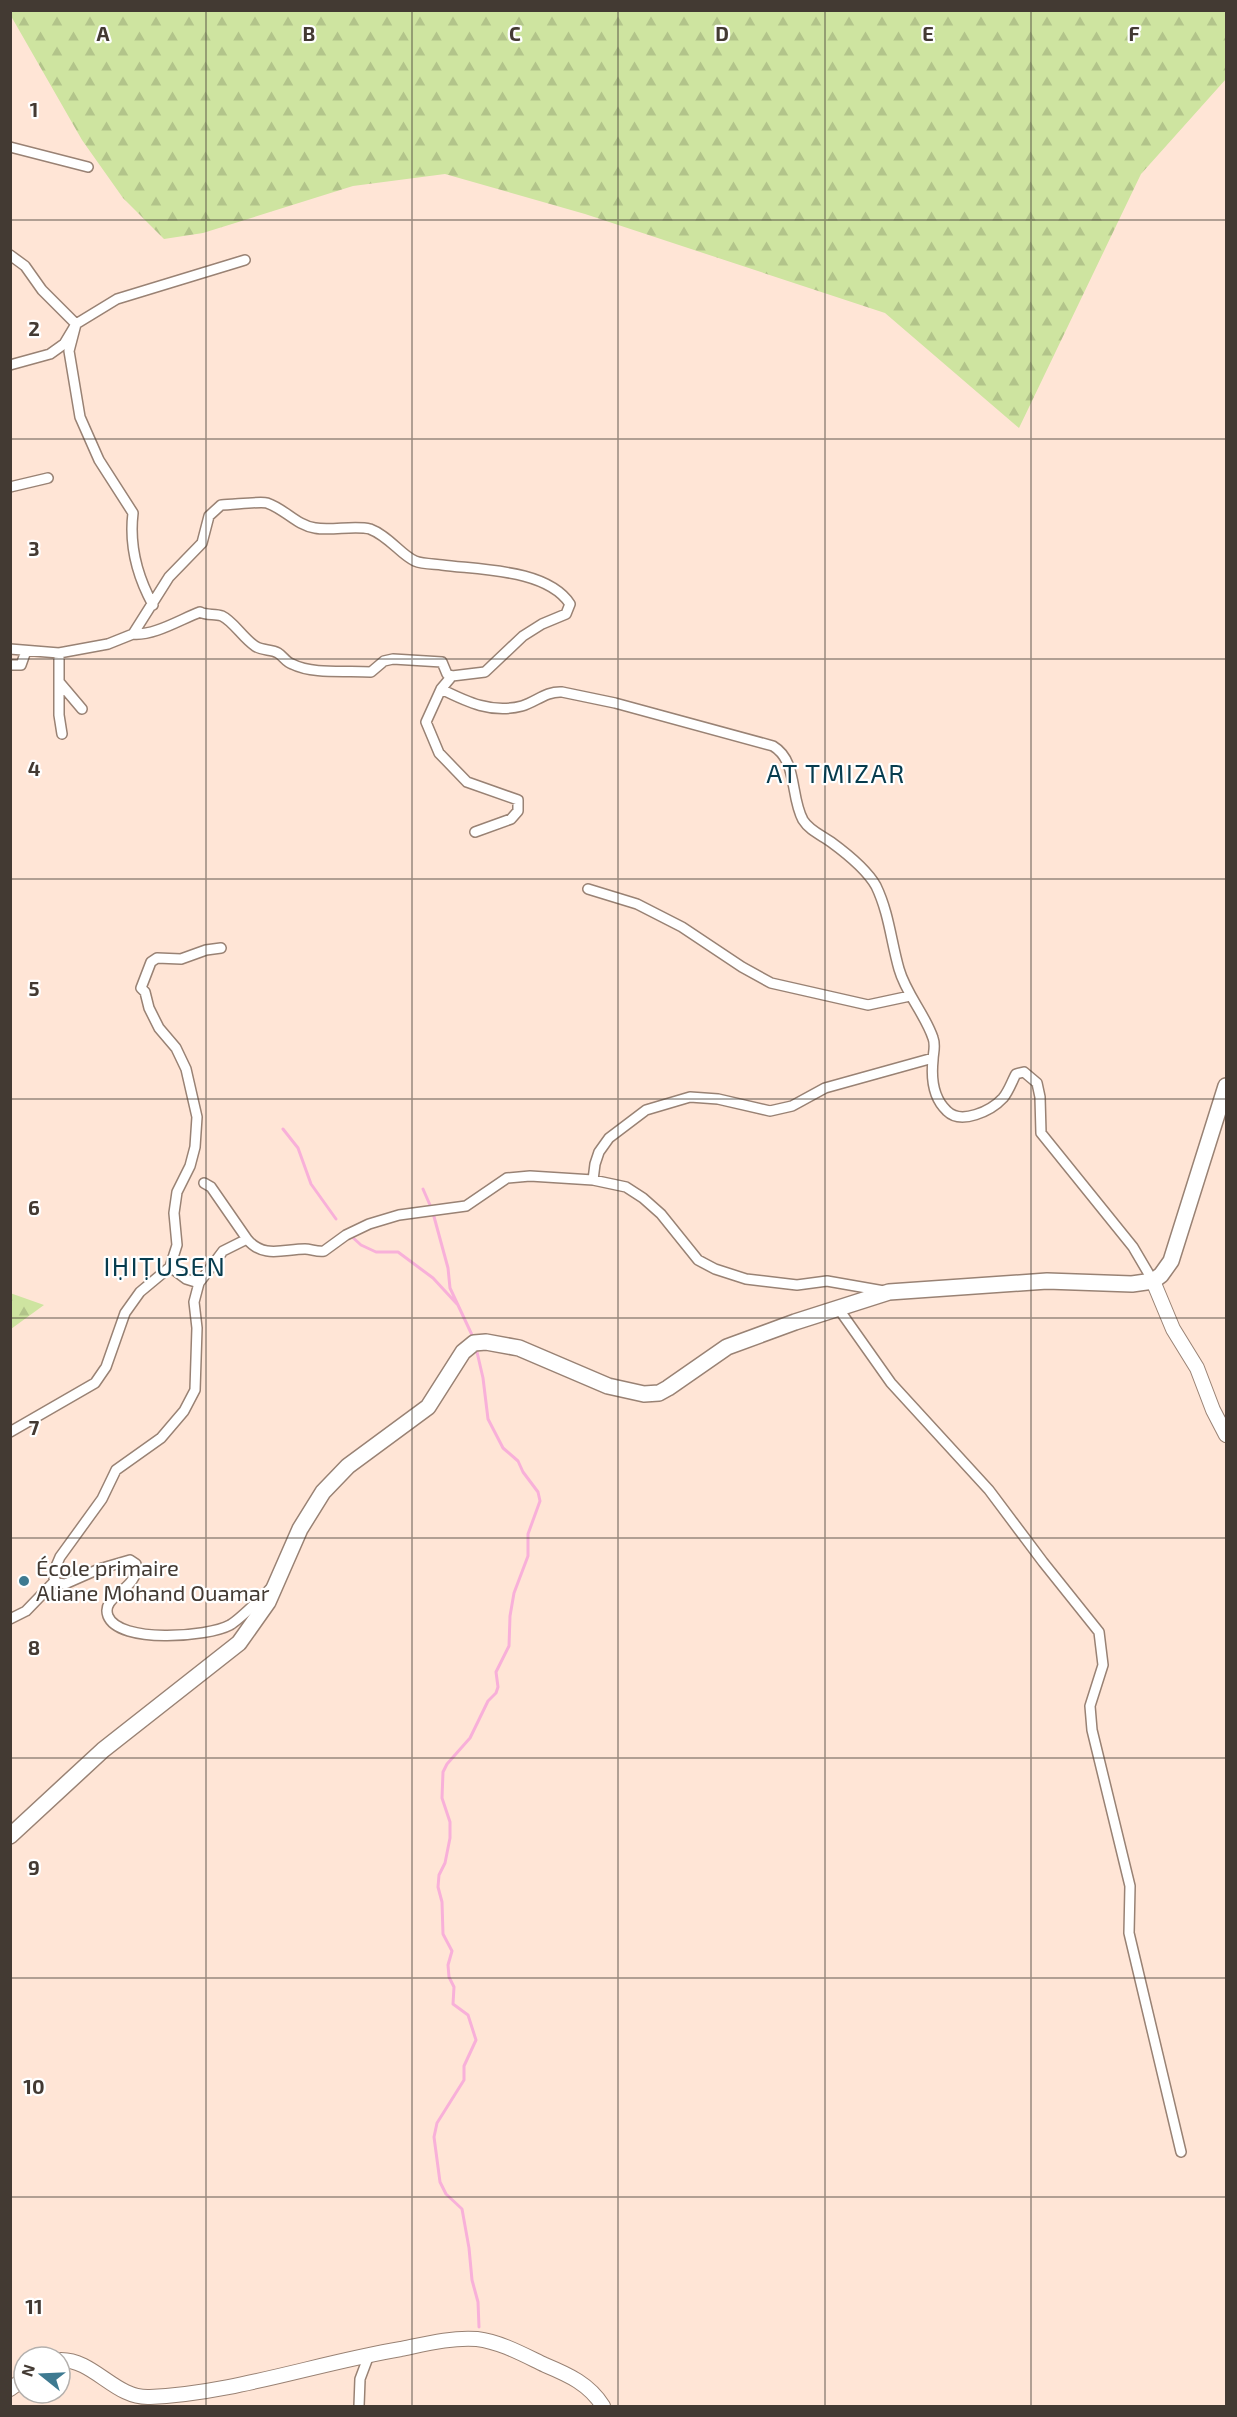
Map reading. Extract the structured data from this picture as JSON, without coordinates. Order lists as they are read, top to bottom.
{
  "districts": ["AT TMIZAR", "IḤIṬUSEN"],
  "places": ["École primaire Aliane Mohand Ouamar"],
  "north": "left",
  "grid": {
    "columns": [
      "A",
      "B",
      "C",
      "D",
      "E",
      "F"
    ],
    "rows": [
      "1",
      "2",
      "3",
      "4",
      "5",
      "6",
      "7",
      "8",
      "9",
      "10",
      "11"
    ]
  }
}
